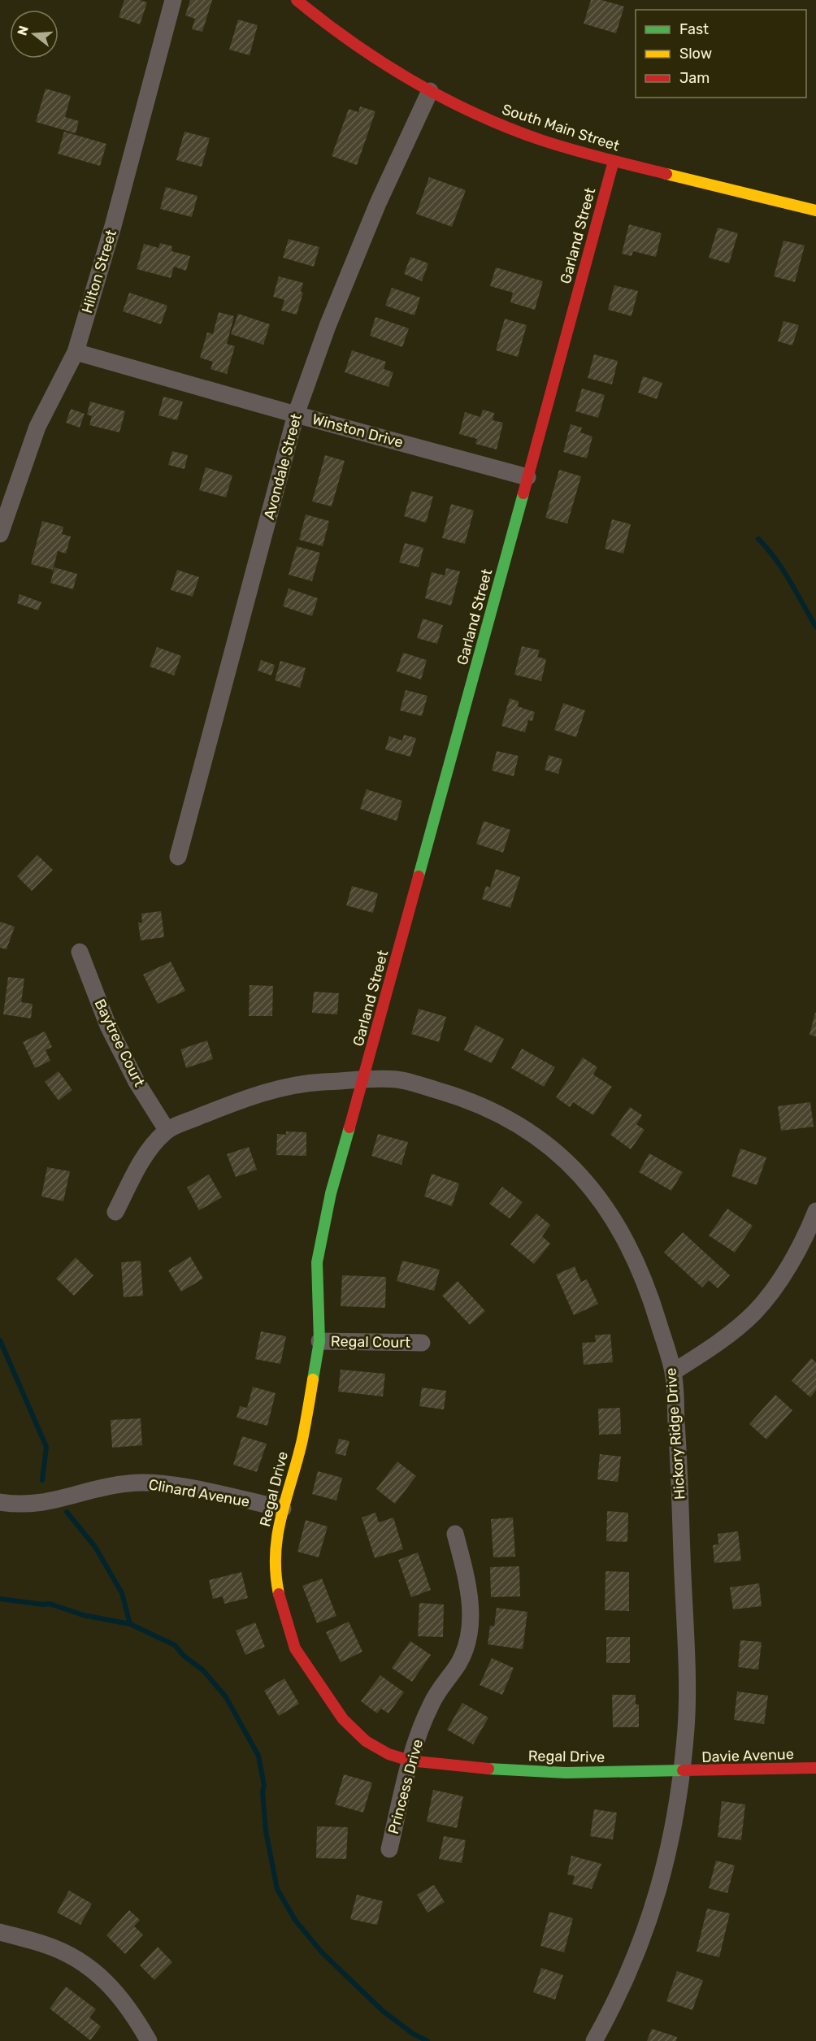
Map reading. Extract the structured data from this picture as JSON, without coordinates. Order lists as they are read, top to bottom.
{
  "streets": {
    "street": [
      "South Main Street",
      "Garland Street",
      "Hilton Street",
      "Winston Drive",
      "Avondale Street",
      "Baytree Court",
      "Regal Court",
      "Hickory Ridge Drive",
      "Regal Drive",
      "Clinard Avenue",
      "Davie Avenue",
      "Princess Drive"
    ]
  },
  "crossings": [
    ["South Main Street", "Garland Street"],
    ["South Main Street", "Avondale Street"],
    ["Garland Street", "Winston Drive"],
    ["Garland Street", "Hickory Ridge Drive"],
    ["Garland Street", "Regal Drive"],
    ["Hilton Street", "Winston Drive"],
    ["Winston Drive", "Avondale Street"],
    ["Baytree Court", "Hickory Ridge Drive"],
    ["Regal Court", "Regal Drive"],
    ["Hickory Ridge Drive", "Regal Drive"],
    ["Hickory Ridge Drive", "Davie Avenue"],
    ["Regal Drive", "Clinard Avenue"],
    ["Regal Drive", "Davie Avenue"],
    ["Regal Drive", "Princess Drive"]
  ],
  "legend": ["Fast", "Slow", "Jam"],
  "north": "left"
}
